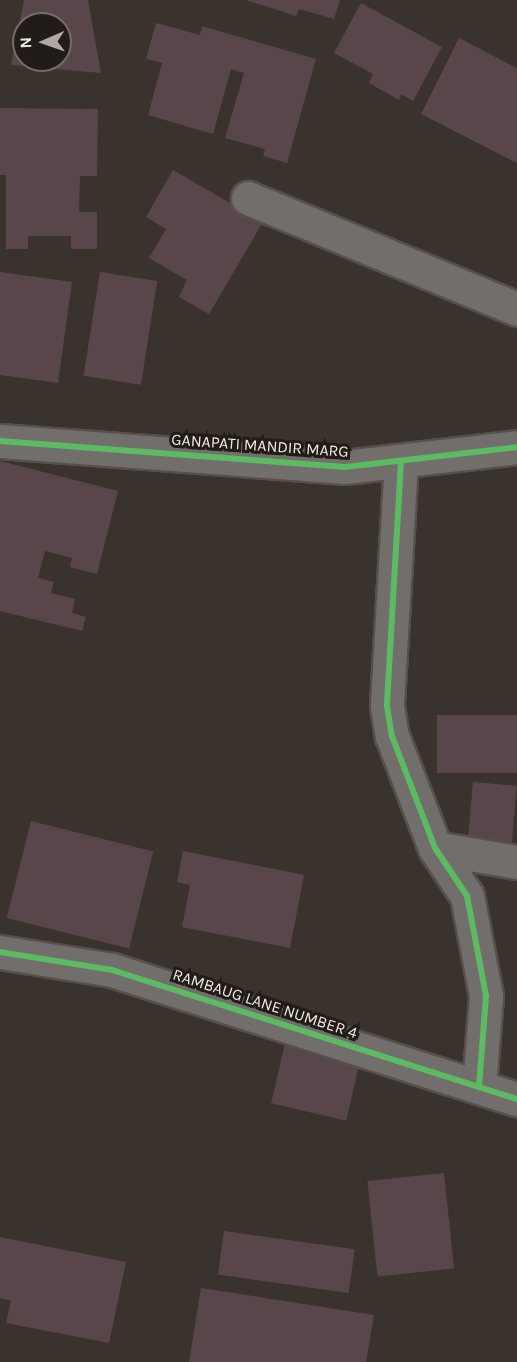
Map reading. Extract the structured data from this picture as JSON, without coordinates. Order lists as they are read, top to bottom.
{
  "streets": {
    "street": ["GANAPATI MANDIR MARG", "RAMBAUG LANE NUMBER 4"]
  },
  "north": "left"
}
